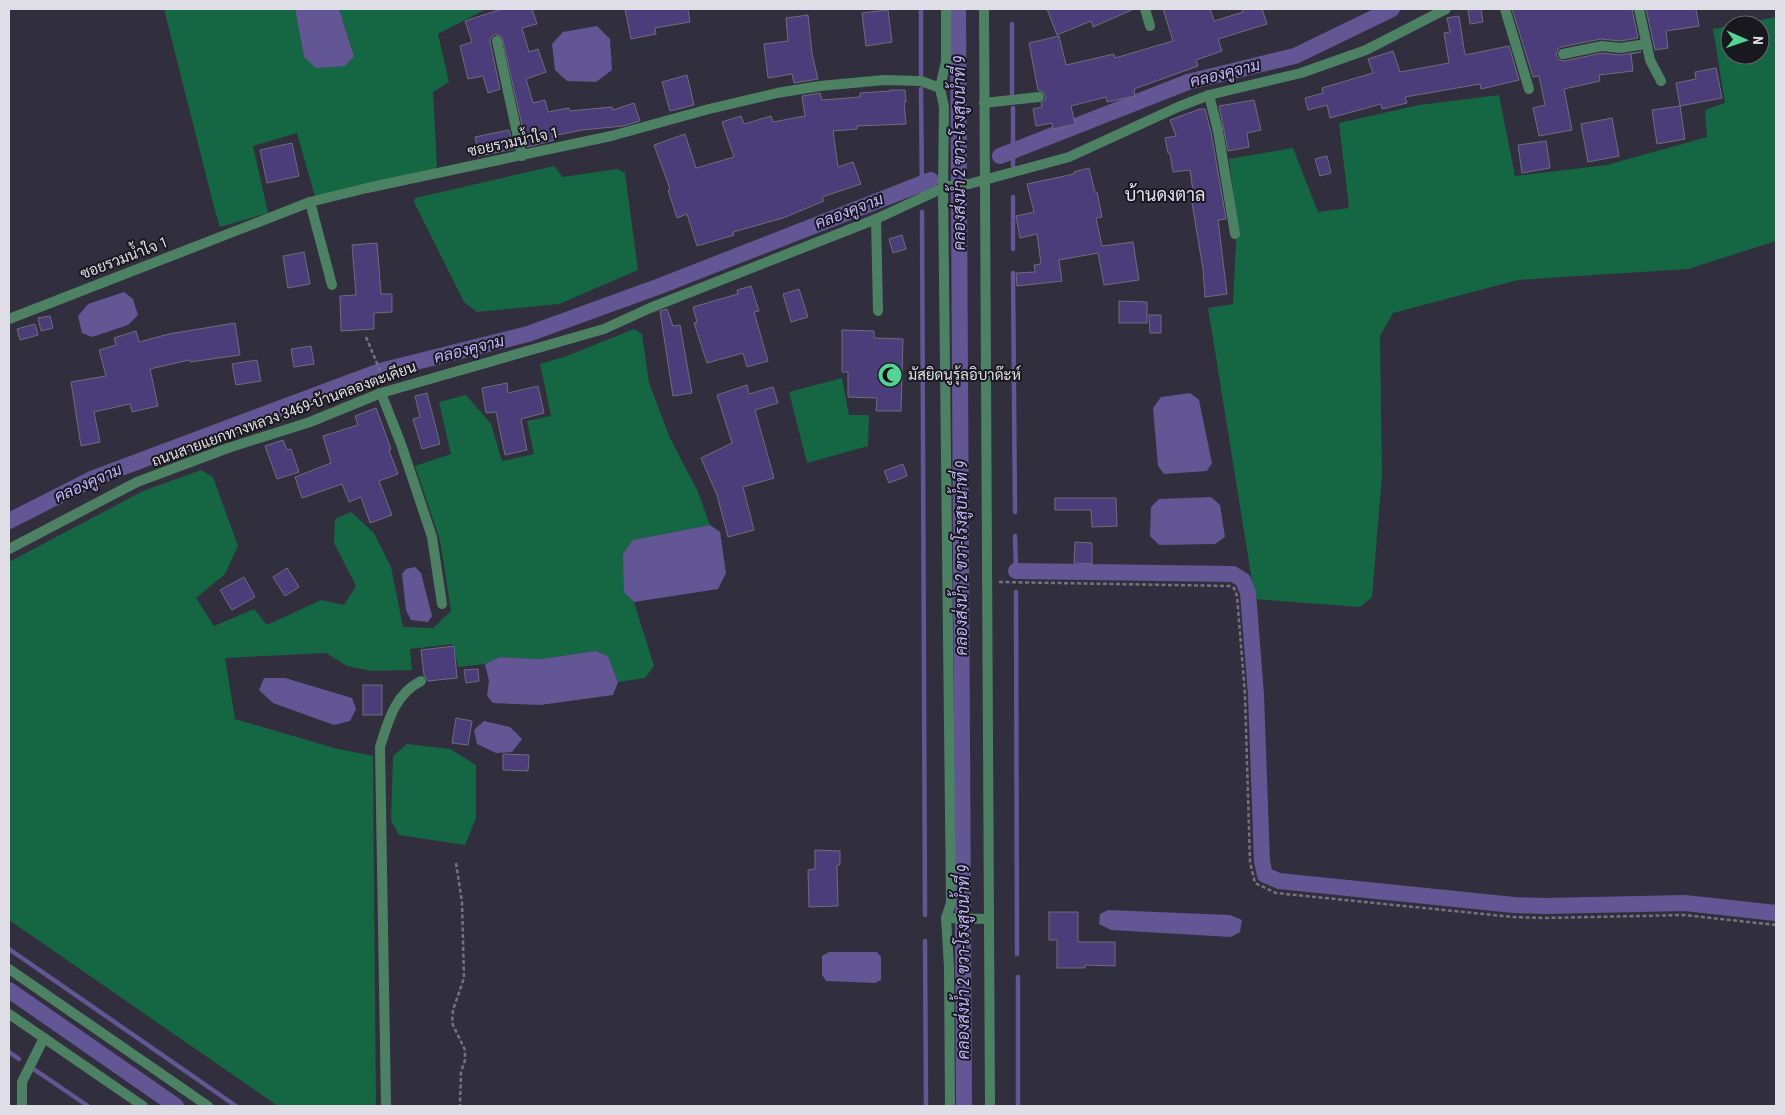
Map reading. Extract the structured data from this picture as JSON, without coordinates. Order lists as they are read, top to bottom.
{
  "streets": {
    "street": ["ซอยรวมน้ำใจ 1", "ถนนสายแยกทางหลวง 3469-บ้านคลองตะเคียน"]
  },
  "districts": ["บ้านดงตาล"],
  "water": ["คลองคูจาม", "คลองส่งน้ำ 2 ขวา-โรงสูบน้ำที่ 9"],
  "places": {
    "mosque": ["มัสยิดนูรุ้ลอิบาด๊ะห์"]
  },
  "north": "right"
}
